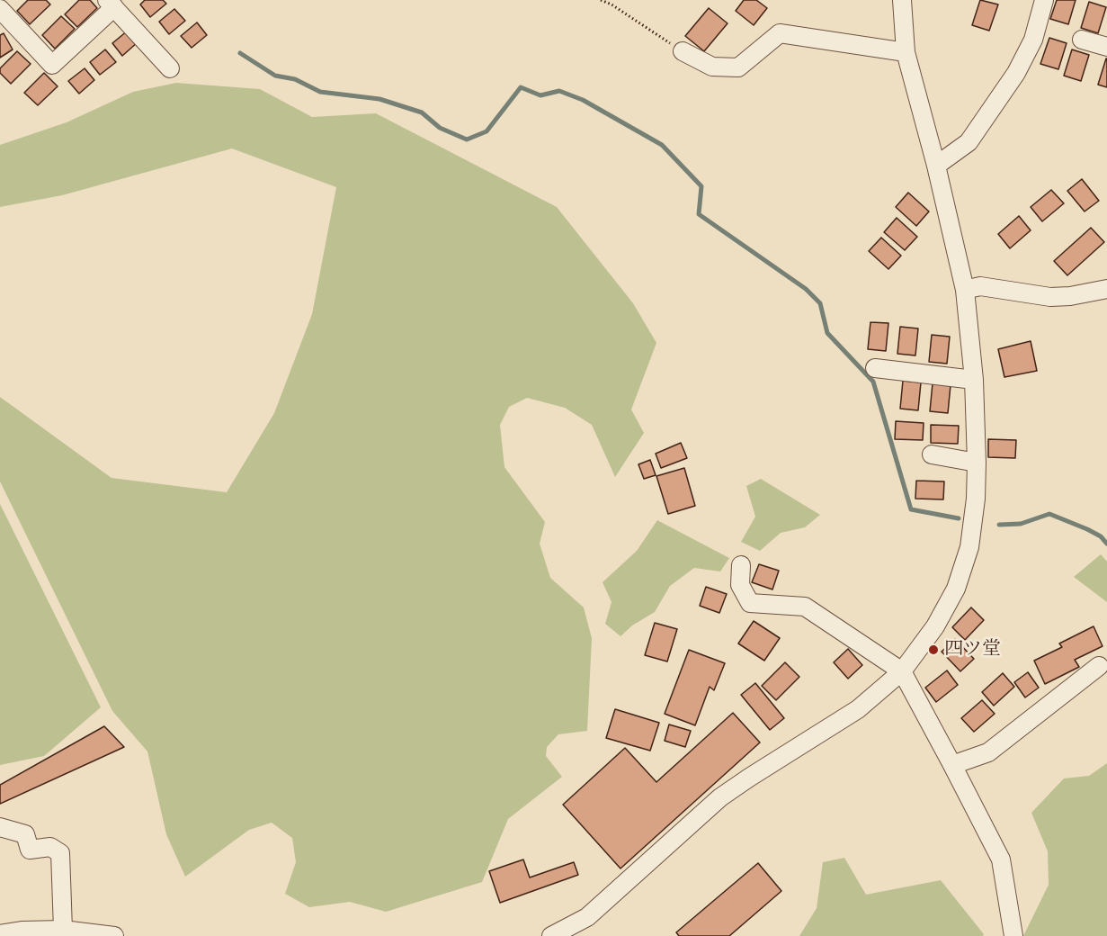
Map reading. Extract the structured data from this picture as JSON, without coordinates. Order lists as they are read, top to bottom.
{
  "places": ["四ツ堂"]
}
